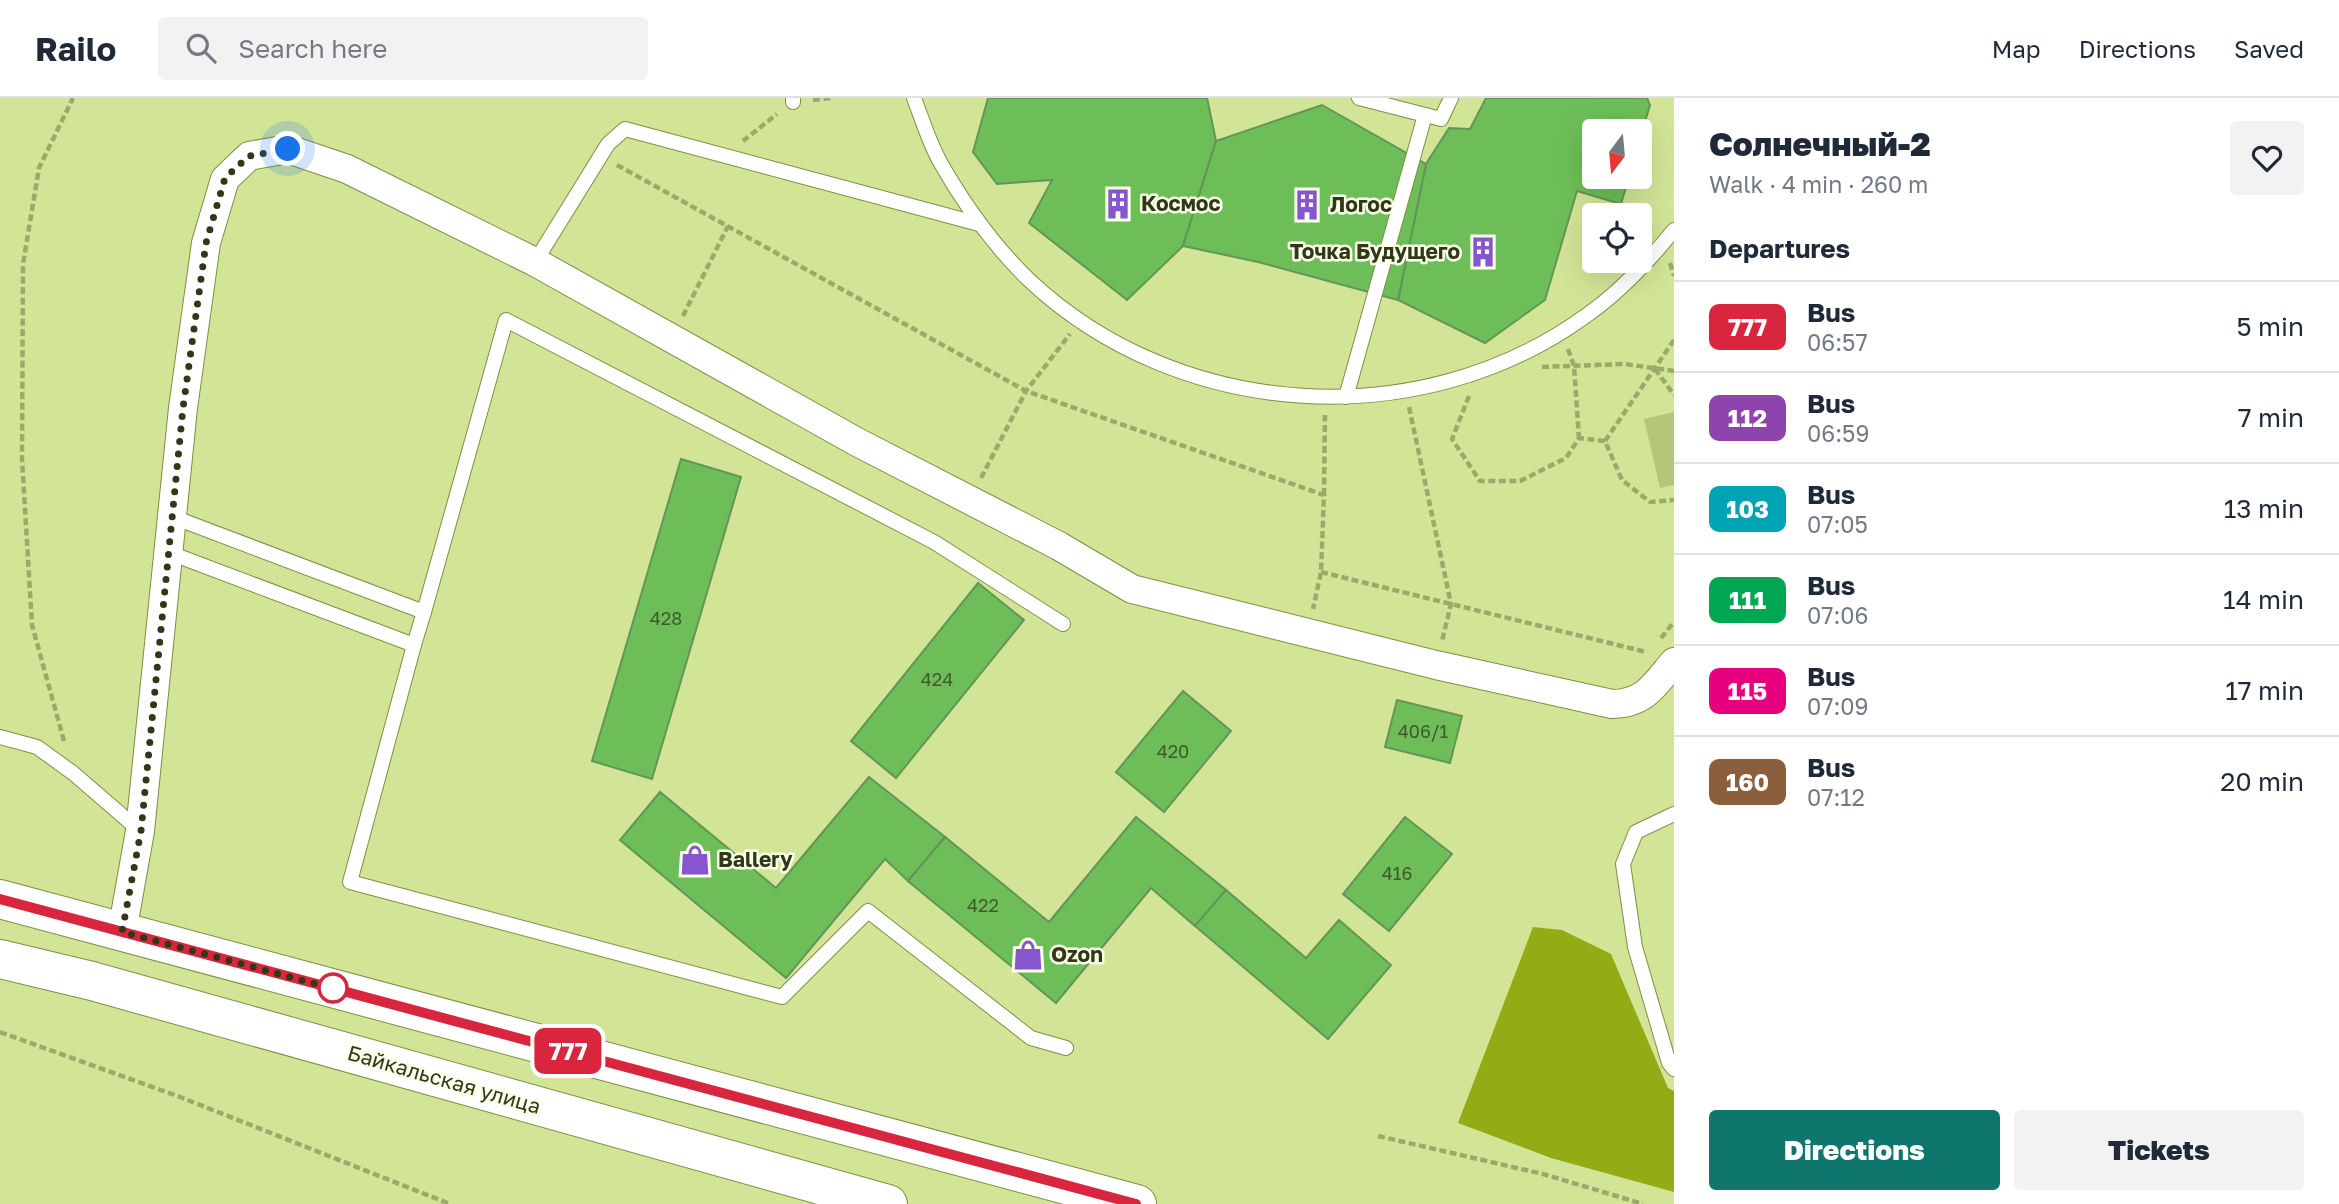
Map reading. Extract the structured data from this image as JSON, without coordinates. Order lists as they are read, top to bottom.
{
  "streets": {
    "main road": ["Байкальская улица"]
  },
  "places": {
    "building": ["Космос", "Логос", "Точка Будущего"],
    "shop": ["Ballery", "Ozon"]
  },
  "lines": ["bus line 777"],
  "house_numbers": [
    "428",
    "424",
    "406/1",
    "420",
    "416",
    "422"
  ],
  "north": "bottom",
  "page": {
    "header": "Railo",
    "search": "Search here",
    "nav": ["Map", "Directions", "Saved"],
    "on_map": "777",
    "heading": [
      ["Солнечный-2", "Walk · 4 min · 260 m"],
      "Departures"
    ],
    "list": [
      {
        "mark": "777",
        "name": "Bus",
        "note": "06:57",
        "value": "5 min"
      },
      {
        "mark": "112",
        "name": "Bus",
        "note": "06:59",
        "value": "7 min"
      },
      {
        "mark": "103",
        "name": "Bus",
        "note": "07:05",
        "value": "13 min"
      },
      {
        "mark": "111",
        "name": "Bus",
        "note": "07:06",
        "value": "14 min"
      },
      {
        "mark": "115",
        "name": "Bus",
        "note": "07:09",
        "value": "17 min"
      },
      {
        "mark": "160",
        "name": "Bus",
        "note": "07:12",
        "value": "20 min"
      }
    ],
    "buttons": ["Directions", "Tickets"]
  }
}
